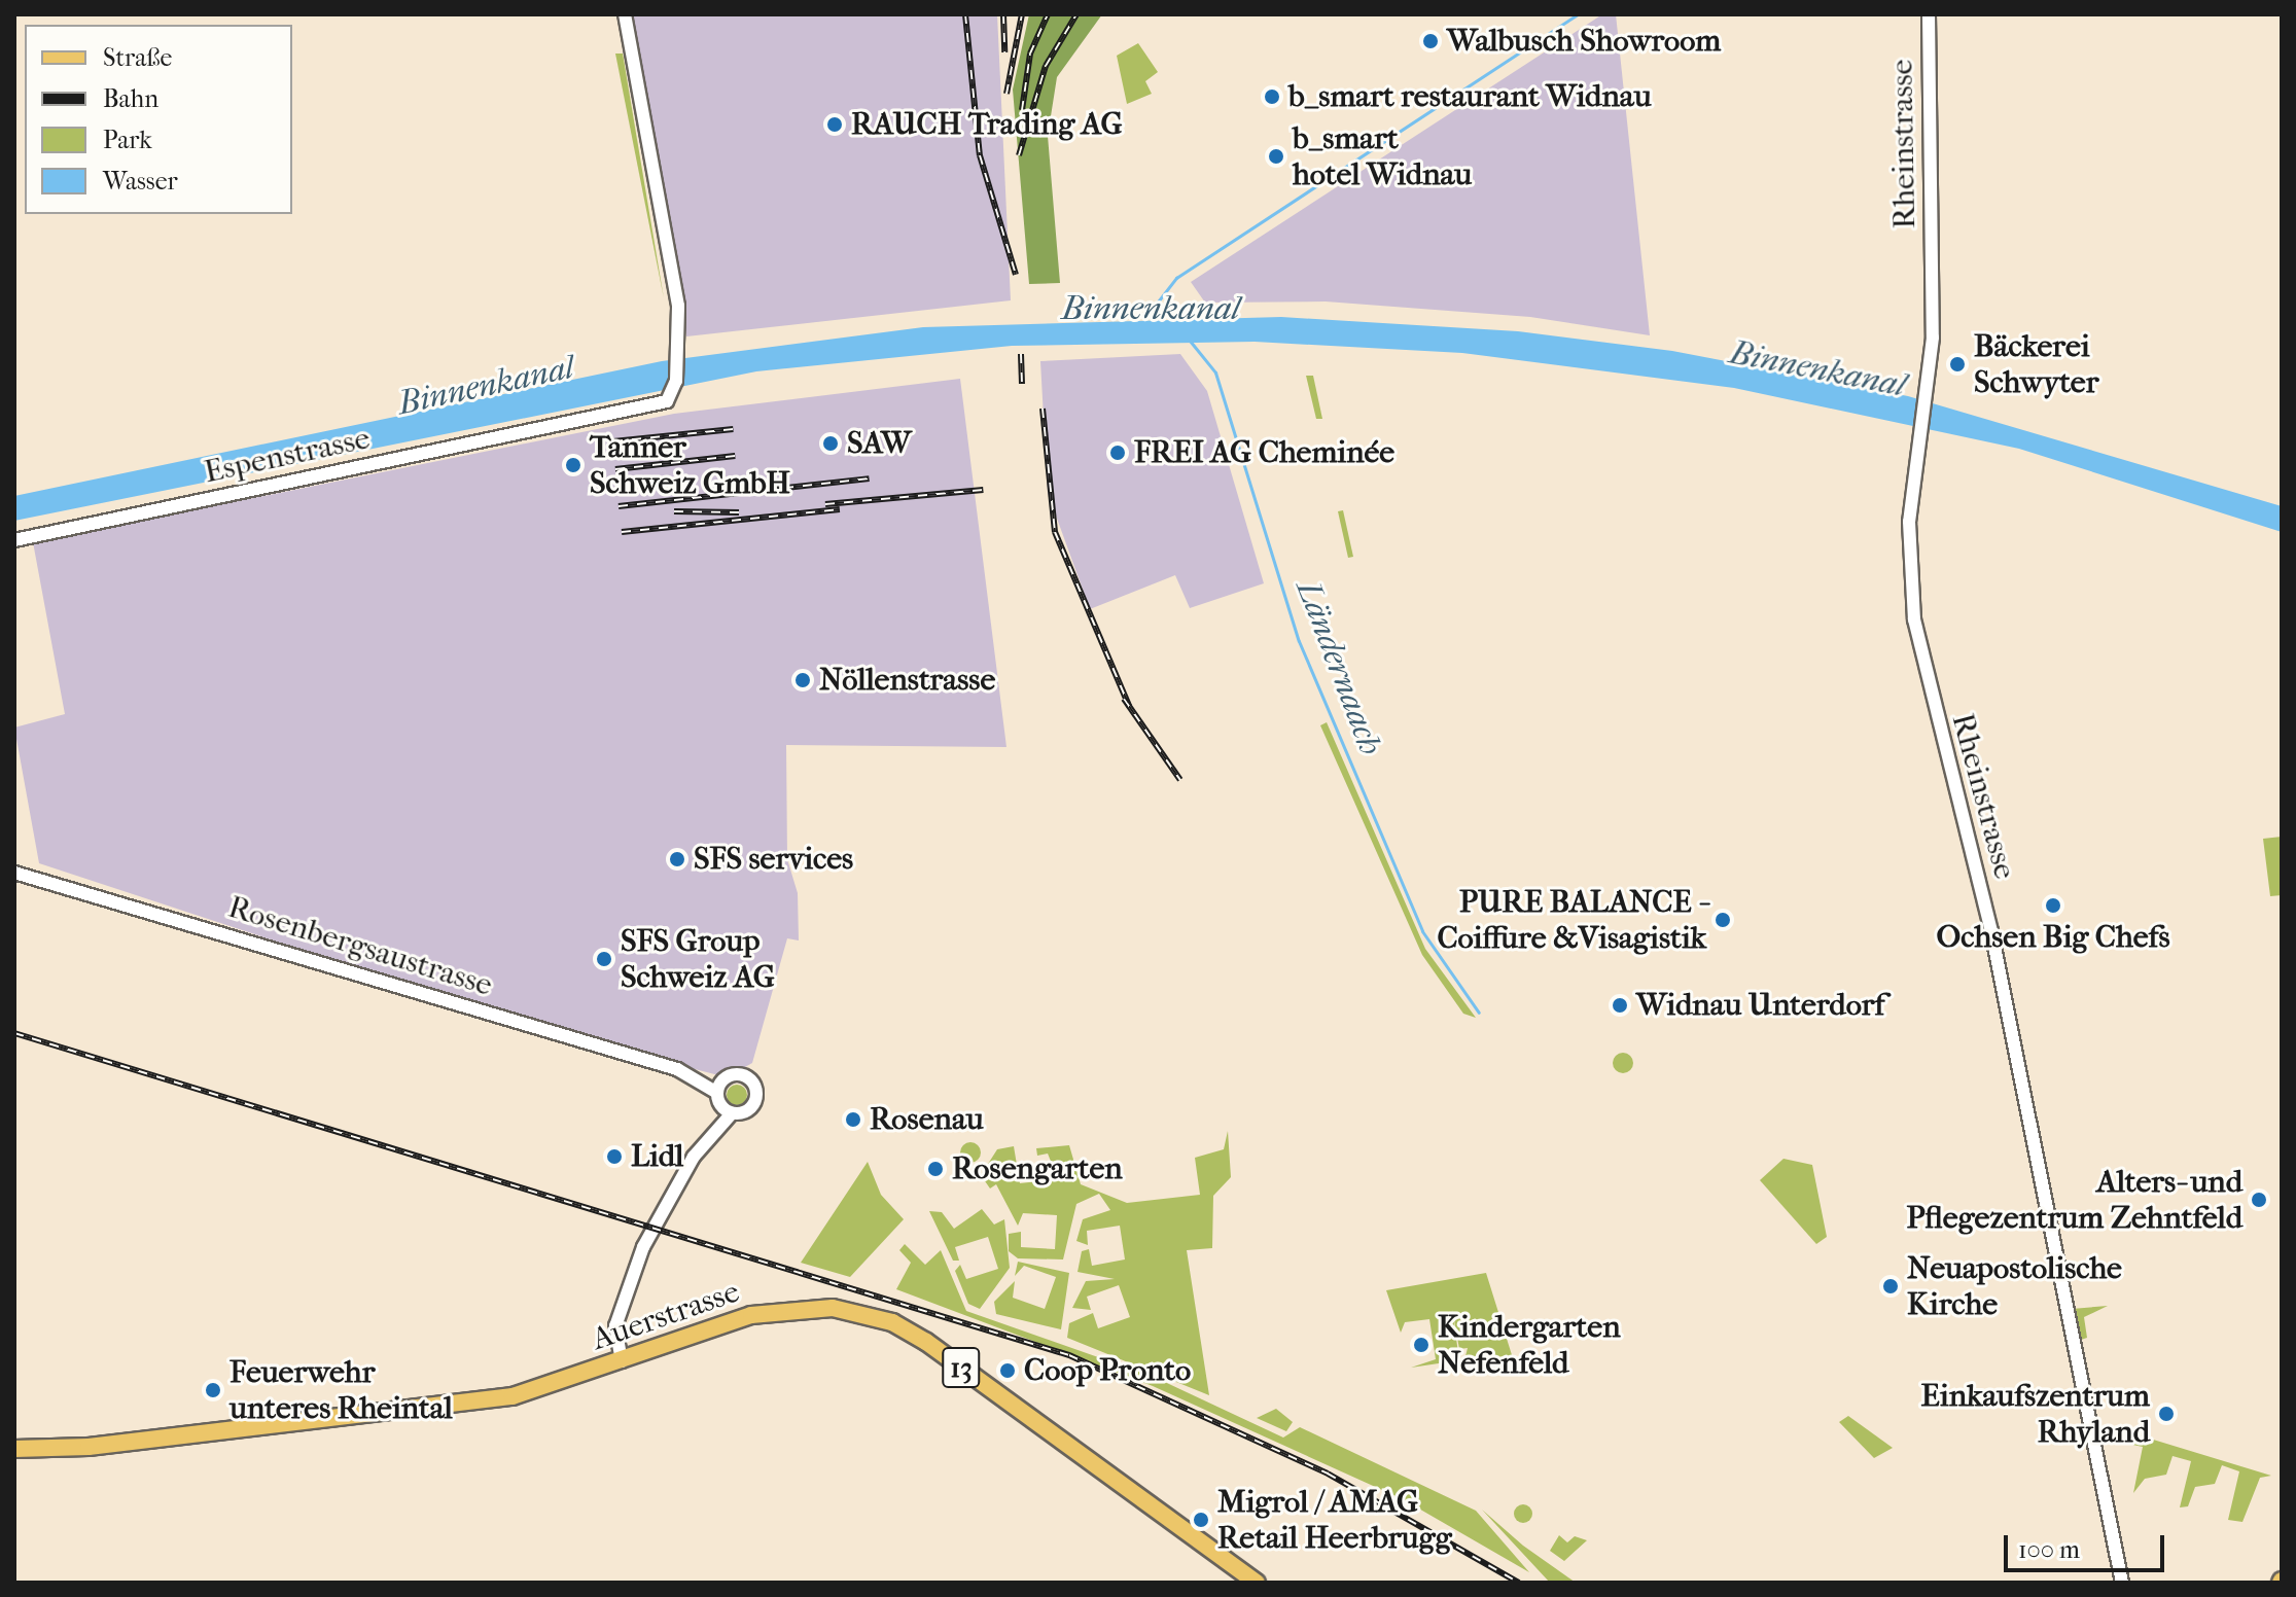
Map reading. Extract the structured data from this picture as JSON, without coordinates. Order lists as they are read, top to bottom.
{
  "streets": {
    "main road": ["Auerstrasse", "13"],
    "street": ["Rheinstrasse", "Espenstrasse", "Rosenbergsaustrasse"]
  },
  "water": ["Binnenkanal", "Ländernaach"],
  "places": [
    "Walbusch Showroom",
    "b_smart restaurant Widnau",
    "RAUCH Trading AG",
    "b_smart hotel Widnau",
    "Bäckerei Schwyter",
    "SAW",
    "FREI AG Cheminée",
    "Tanner Schweiz GmbH",
    "Nöllenstrasse",
    "SFS services",
    "Ochsen Big Chefs",
    "PURE BALANCE - Coiffure &Visagistik",
    "SFS Group Schweiz AG",
    "Widnau Unterdorf",
    "Rosenau",
    "Lidl",
    "Rosengarten",
    "Alters- und Pflegezentrum Zehntfeld",
    "Neuapostolische Kirche",
    "Kindergarten Nefenfeld",
    "Coop Pronto",
    "Feuerwehr unteres Rheintal",
    "Einkaufszentrum Rhyland",
    "Migrol / AMAG Retail Heerbrugg"
  ],
  "legend": [
    "Straße",
    "Bahn",
    "Park",
    "Wasser"
  ],
  "scale_bar": "100 m"
}
